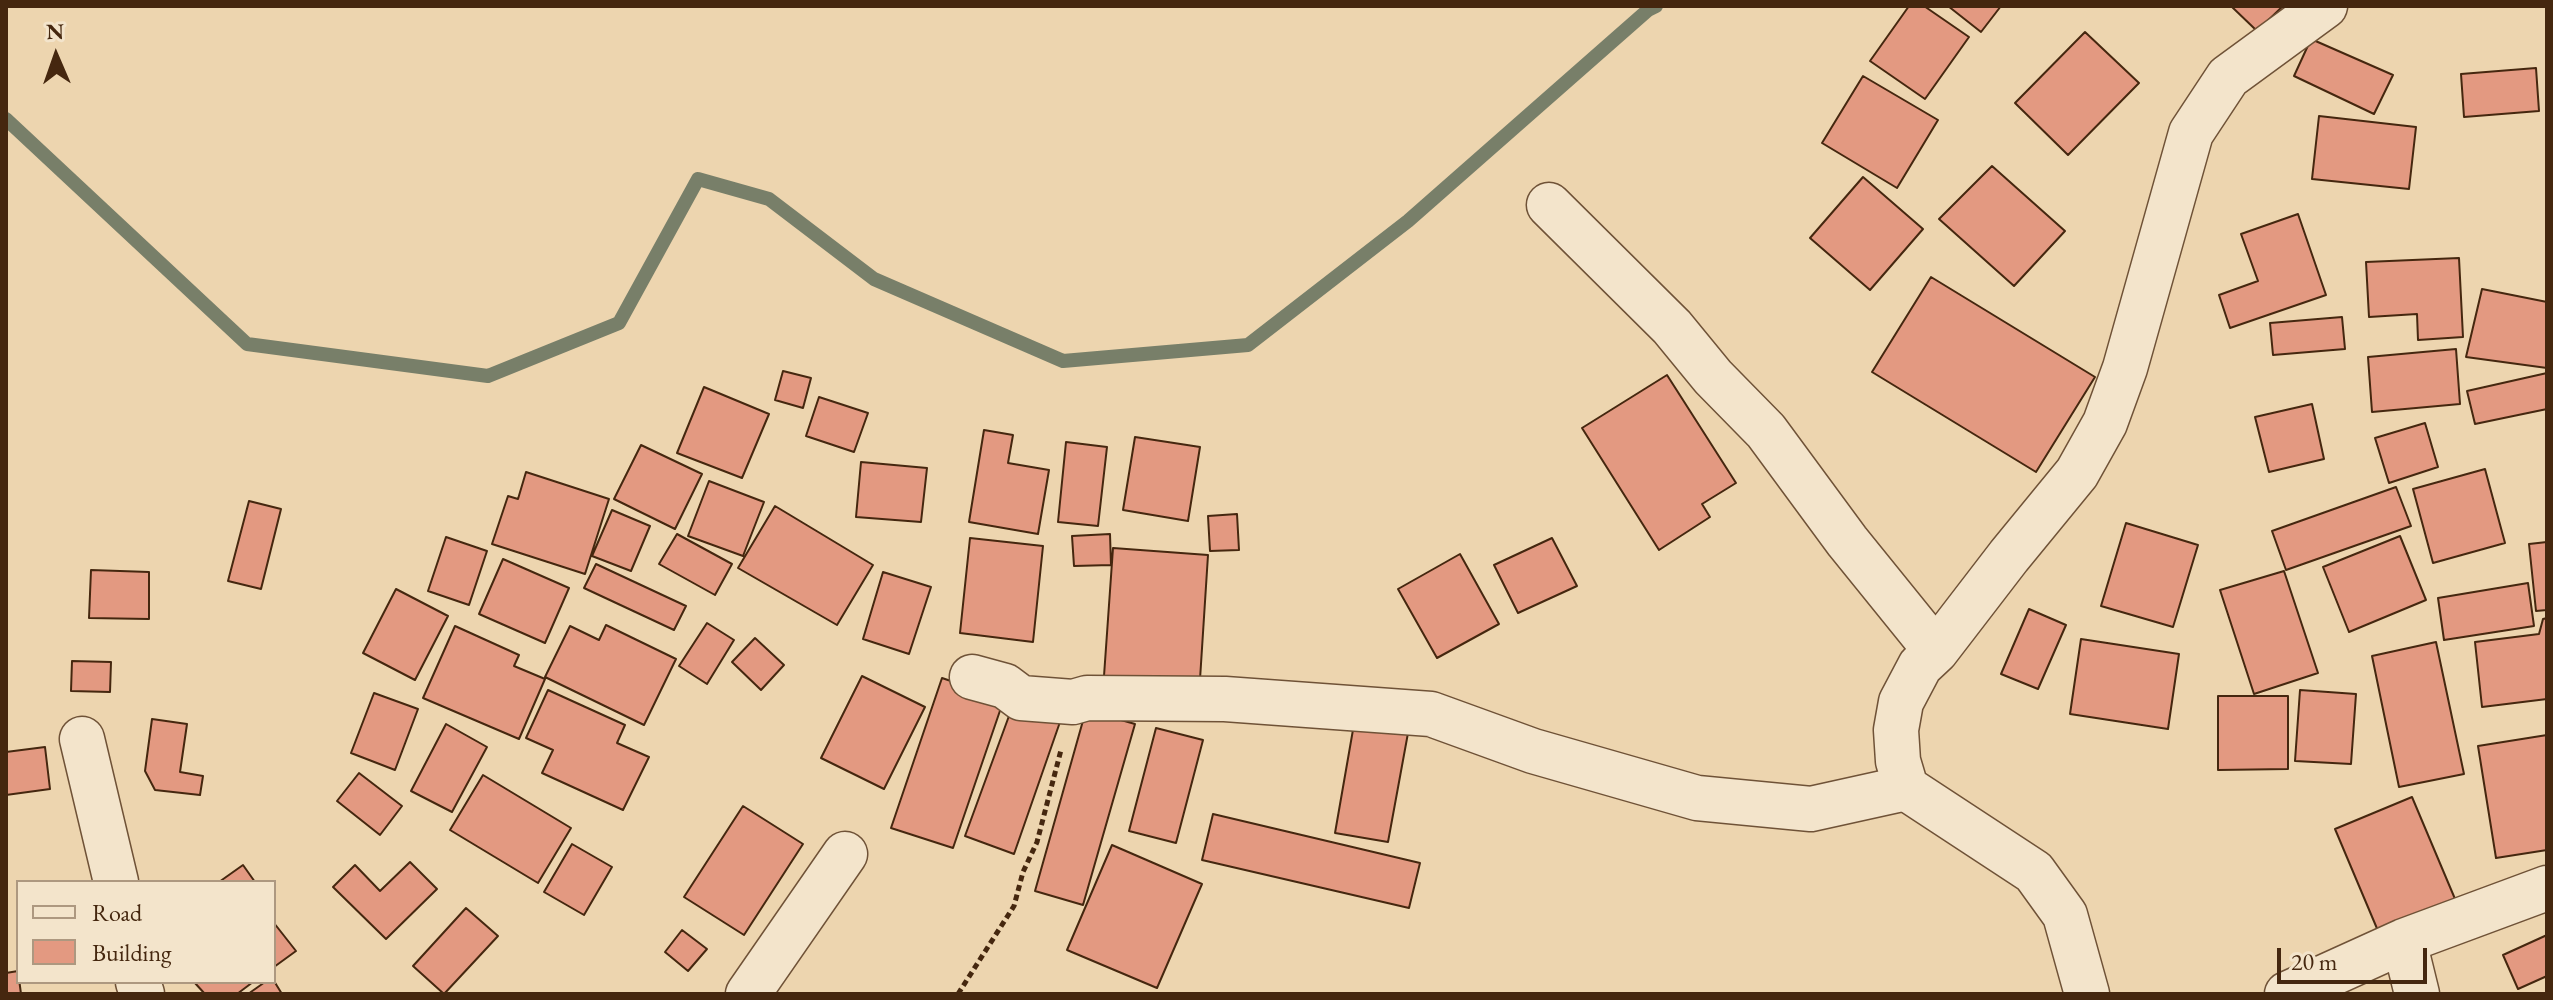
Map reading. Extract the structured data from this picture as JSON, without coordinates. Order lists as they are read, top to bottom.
{
  "legend": ["Road", "Building"],
  "scale_bar": "20 m",
  "north": "top"
}
